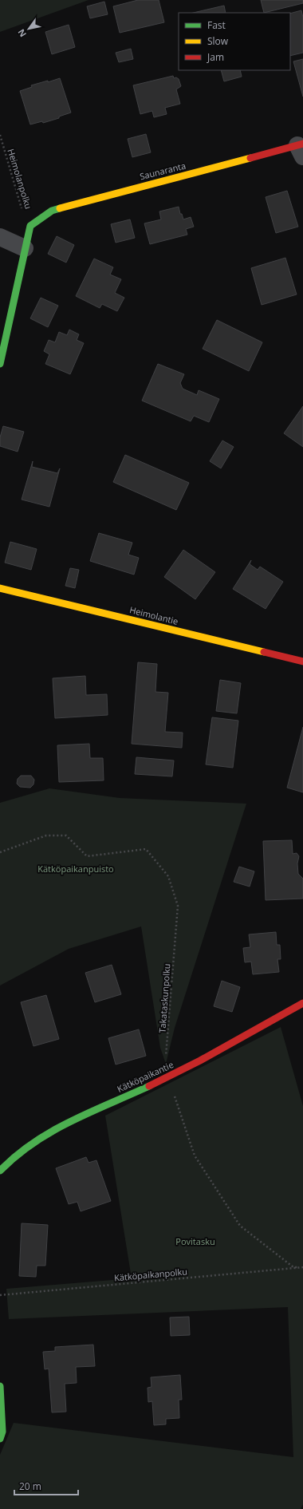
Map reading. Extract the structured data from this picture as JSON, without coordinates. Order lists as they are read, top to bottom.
{
  "streets": {
    "street": ["Saunaranta", "Heimolantie", "Kätköpaikantie"],
    "path": ["Heimolanpolku", "Takataskunpolku", "Kätköpaikanpolku"]
  },
  "crossings": [
    ["Saunaranta", "Heimolanpolku"],
    ["Takataskunpolku", "Kätköpaikantie"],
    ["Takataskunpolku", "Kätköpaikanpolku"]
  ],
  "parks": ["Kätköpaikanpuisto", "Povitasku"],
  "legend": ["Fast", "Slow", "Jam"],
  "scale_bar": "20 m",
  "north": "bottom left"
}
